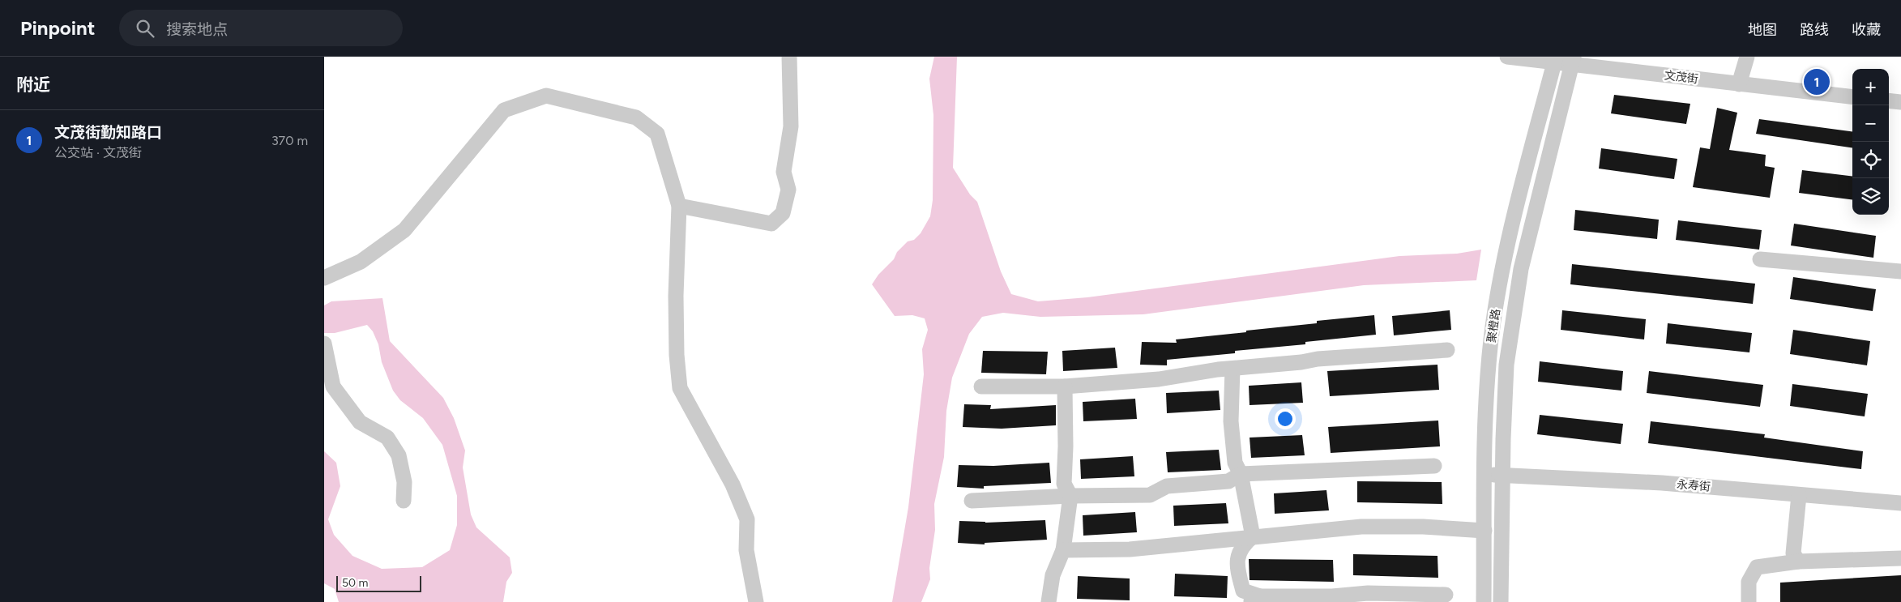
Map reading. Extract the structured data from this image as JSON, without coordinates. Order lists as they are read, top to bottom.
{
  "streets": {
    "street": ["文茂街", "聚橙路", "永寿街"]
  },
  "crossings": [
    ["文茂街", "聚橙路"],
    ["聚橙路", "永寿街"]
  ],
  "scale_bar": "50 m",
  "page": {
    "header": "Pinpoint",
    "search": "搜索地点",
    "nav": ["地图", "路线", "收藏"],
    "heading": "附近",
    "pins": "1",
    "map_buttons": ["+", "−"],
    "list": [
      {
        "mark": "1",
        "name": "文茂街勤知路口",
        "note": "公交站 · 文茂街",
        "value": "370 m"
      }
    ],
    "scale": "50 m"
  }
}
